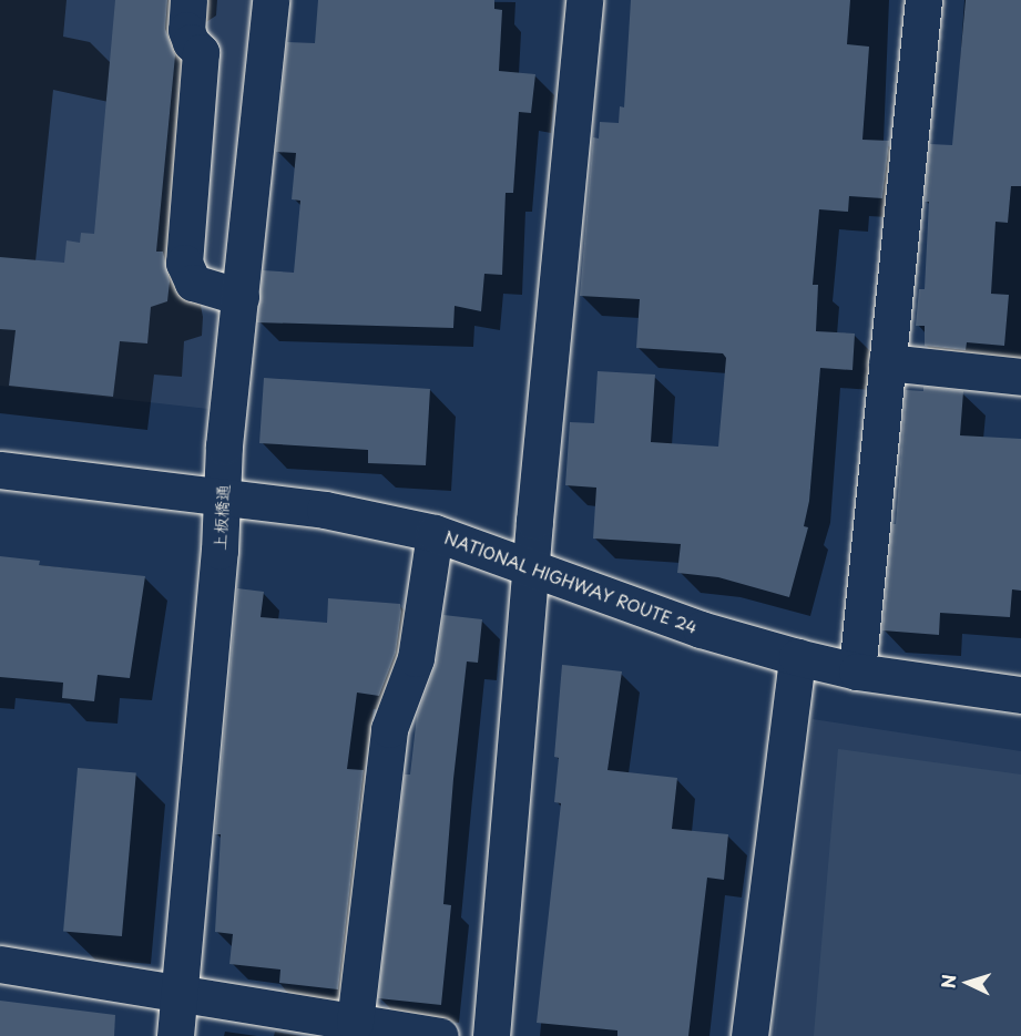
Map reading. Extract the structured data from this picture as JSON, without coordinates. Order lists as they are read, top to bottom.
{
  "streets": {
    "main road": ["上板橋通", "NATIONAL HIGHWAY ROUTE 24"]
  },
  "crossings": [
    ["上板橋通", "NATIONAL HIGHWAY ROUTE 24"]
  ],
  "north": "left"
}
